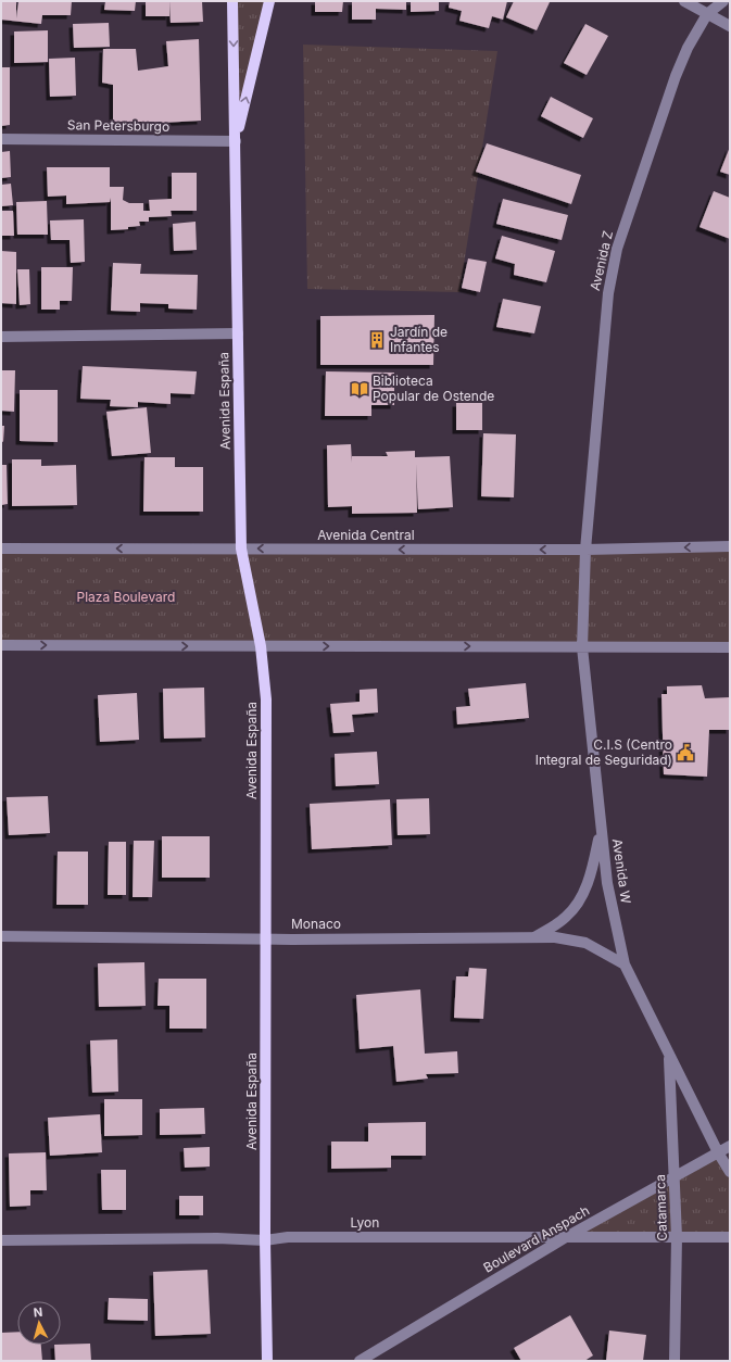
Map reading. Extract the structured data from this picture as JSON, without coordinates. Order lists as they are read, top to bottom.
{
  "streets": {
    "main road": ["Avenida España"],
    "street": [
      "San Petersburgo",
      "Avenida Z",
      "Avenida Central",
      "Avenida W",
      "Monaco",
      "Catamarca",
      "Lyon",
      "Boulevard Anspach"
    ]
  },
  "crossings": [
    ["San Petersburgo", "Avenida España"],
    ["Avenida Z", "Avenida Central"],
    ["Avenida Z", "Avenida W"],
    ["Avenida España", "Avenida Central"],
    ["Avenida España", "Monaco"],
    ["Avenida España", "Lyon"],
    ["Avenida Central", "Avenida W"],
    ["Avenida W", "Monaco"],
    ["Avenida W", "Catamarca"],
    ["Avenida W", "Boulevard Anspach"],
    ["Catamarca", "Lyon"],
    ["Catamarca", "Boulevard Anspach"],
    ["Lyon", "Boulevard Anspach"]
  ],
  "parks": ["Plaza Boulevard"],
  "places": {
    "building": ["Jardín de Infantes"],
    "library": ["Biblioteca Popular de Ostende"],
    "public building": ["C.I.S (Centro Integral de Seguridad)"]
  },
  "north": "top"
}
